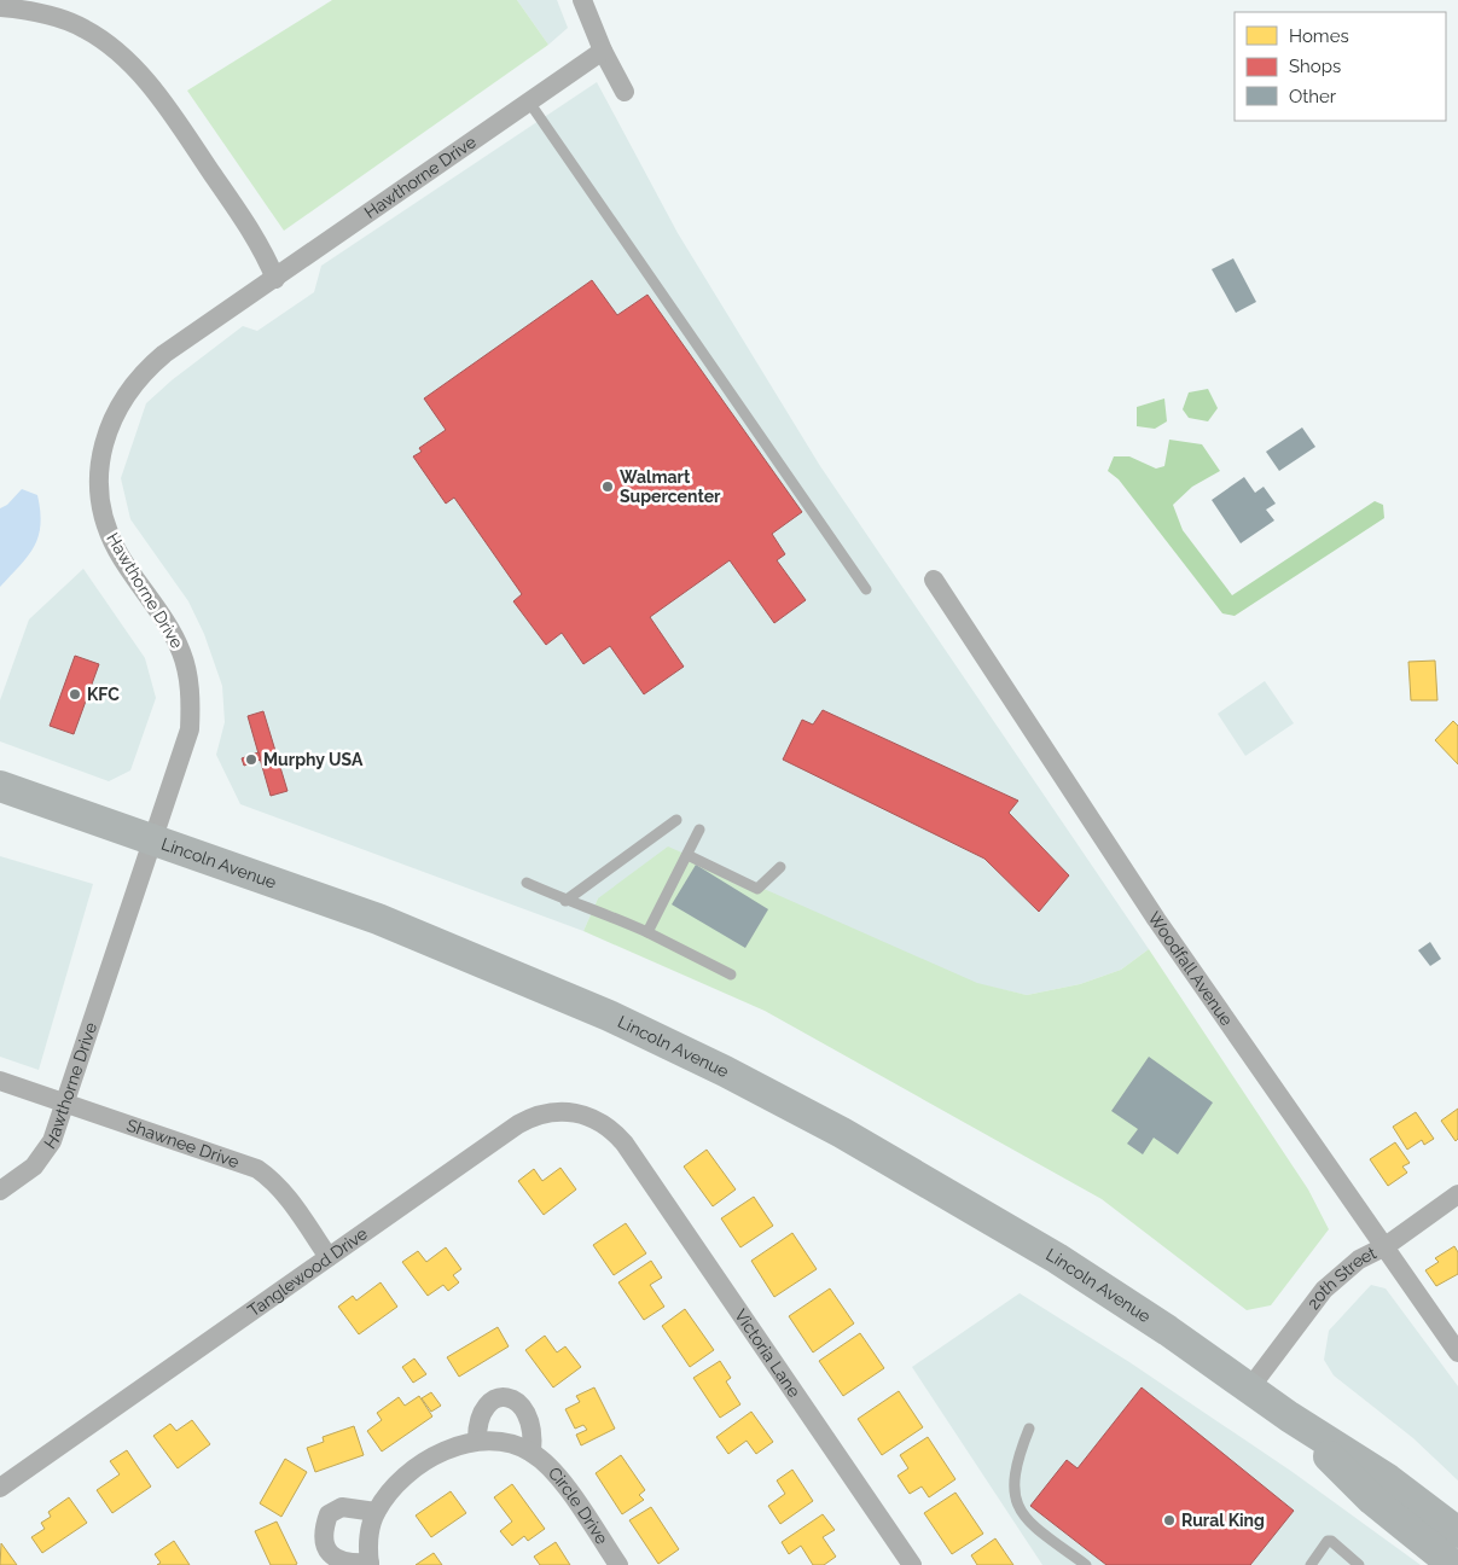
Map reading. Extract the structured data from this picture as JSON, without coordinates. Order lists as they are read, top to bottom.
{
  "streets": {
    "main road": ["Lincoln Avenue"],
    "street": [
      "Hawthorne Drive",
      "Woodfall Avenue",
      "Shawnee Drive",
      "Tanglewood Drive",
      "20th Street",
      "Victoria Lane",
      "Circle Drive"
    ]
  },
  "crossings": [
    ["Hawthorne Drive", "Lincoln Avenue"],
    ["Hawthorne Drive", "Shawnee Drive"],
    ["Lincoln Avenue", "20th Street"],
    ["Woodfall Avenue", "20th Street"],
    ["Shawnee Drive", "Tanglewood Drive"],
    ["Tanglewood Drive", "Victoria Lane"]
  ],
  "places": [
    "Walmart Supercenter",
    "KFC",
    "Murphy USA",
    "Rural King"
  ],
  "legend": ["Homes", "Shops", "Other"]
}
